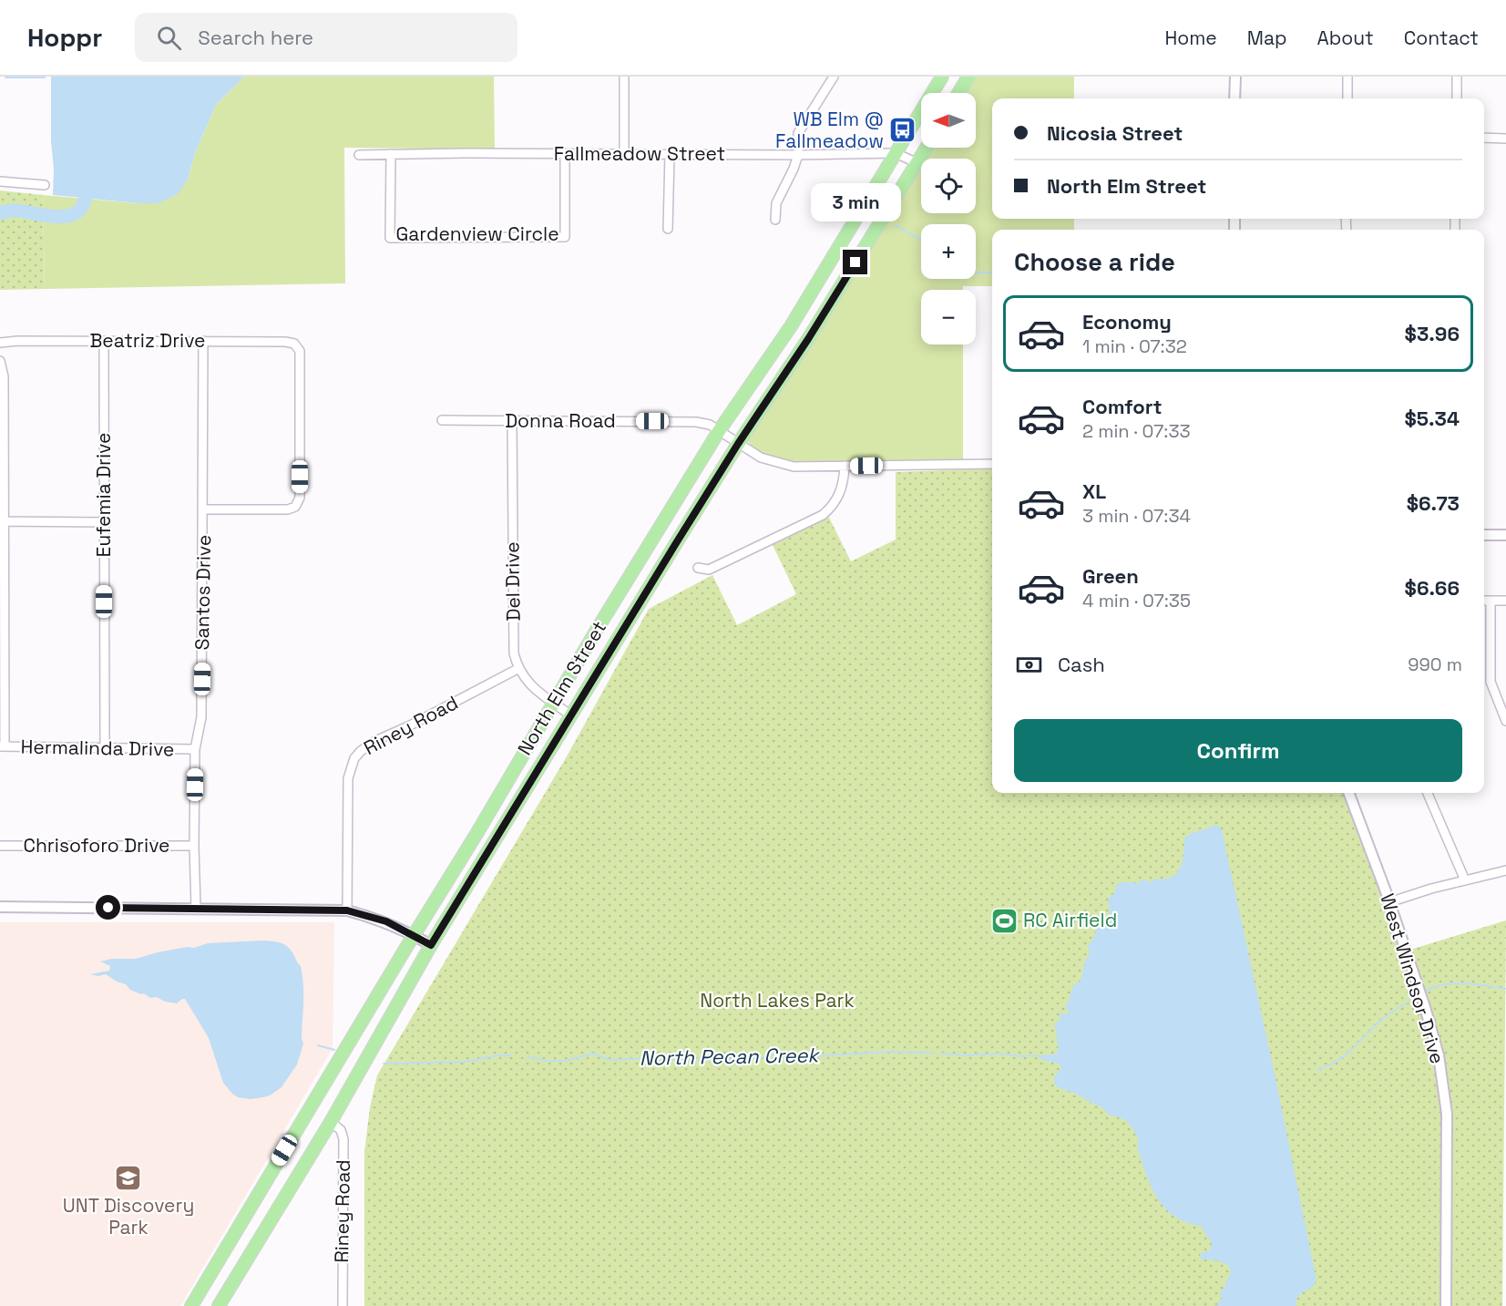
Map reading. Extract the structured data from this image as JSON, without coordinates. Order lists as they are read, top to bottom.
{
  "streets": {
    "main road": ["North Elm Street"],
    "street": [
      "Fallmeadow Street",
      "Gardenview Circle",
      "Beatriz Drive",
      "Donna Road",
      "Eufemia Drive",
      "Del Drive",
      "Santos Drive",
      "Riney Road",
      "Hermalinda Drive",
      "Chrisoforo Drive",
      "West Windsor Drive"
    ]
  },
  "crossings": [
    ["Fallmeadow Street", "Gardenview Circle"],
    ["Fallmeadow Street", "North Elm Street"],
    ["Beatriz Drive", "Eufemia Drive"],
    ["Beatriz Drive", "Santos Drive"],
    ["Donna Road", "Del Drive"],
    ["Donna Road", "North Elm Street"],
    ["Eufemia Drive", "Hermalinda Drive"],
    ["Del Drive", "Riney Road"],
    ["Santos Drive", "Hermalinda Drive"],
    ["Santos Drive", "Chrisoforo Drive"],
    ["North Elm Street", "Riney Road"]
  ],
  "water": ["North Pecan Creek"],
  "parks": ["North Lakes Park"],
  "places": {
    "bus stop": ["WB Elm @ Fallmeadow"],
    "sports": ["RC Airfield"],
    "school or university": ["UNT Discovery Park"]
  },
  "north": "left",
  "page": {
    "header": "Hoppr",
    "search": "Search here",
    "nav": [
      "Home",
      "Map",
      "About",
      "Contact"
    ],
    "map_buttons": ["+", "−"],
    "banner": ["Nicosia Street", "North Elm Street"],
    "bubble": "3 min",
    "heading": "Choose a ride",
    "list": [
      {
        "name": "Economy",
        "note": "1 min · 07:32",
        "value": "$3.96"
      },
      {
        "name": "Comfort",
        "note": "2 min · 07:33",
        "value": "$5.34"
      },
      {
        "name": "XL",
        "note": "3 min · 07:34",
        "value": "$6.73"
      },
      {
        "name": "Green",
        "note": "4 min · 07:35",
        "value": "$6.66"
      }
    ],
    "pay": ["Cash", "990 m"],
    "buttons": "Confirm"
  }
}
